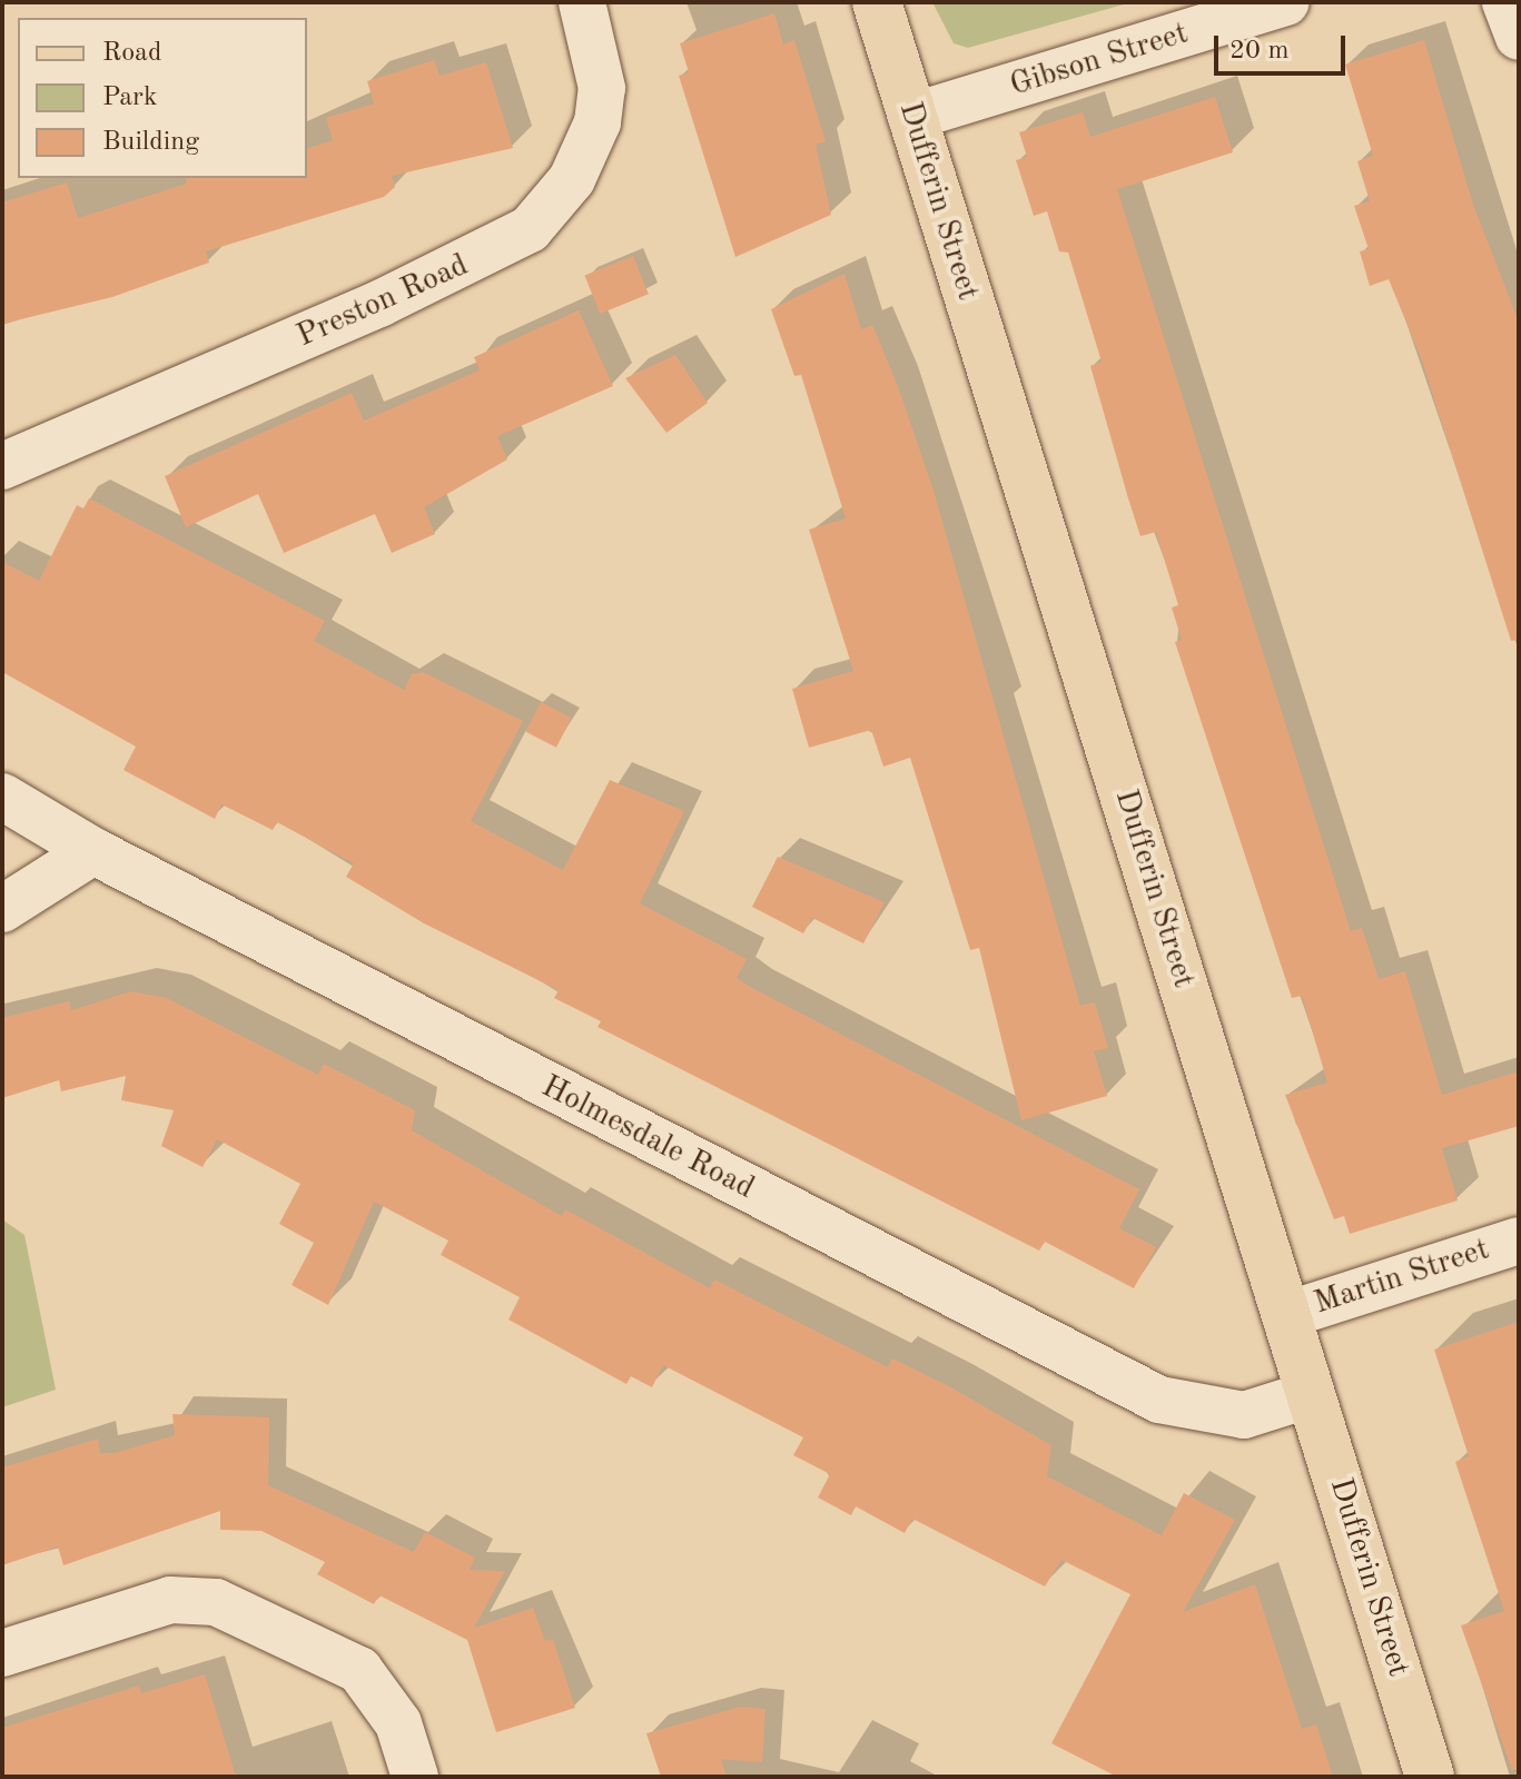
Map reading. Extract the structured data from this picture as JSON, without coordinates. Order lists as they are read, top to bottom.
{
  "streets": {
    "main road": ["Dufferin Street"],
    "street": [
      "Gibson Street",
      "Preston Road",
      "Holmesdale Road",
      "Martin Street"
    ]
  },
  "crossings": [
    ["Gibson Street", "Dufferin Street"],
    ["Dufferin Street", "Holmesdale Road"],
    ["Dufferin Street", "Martin Street"]
  ],
  "legend": ["Road", "Park", "Building"],
  "scale_bar": "20 m"
}
